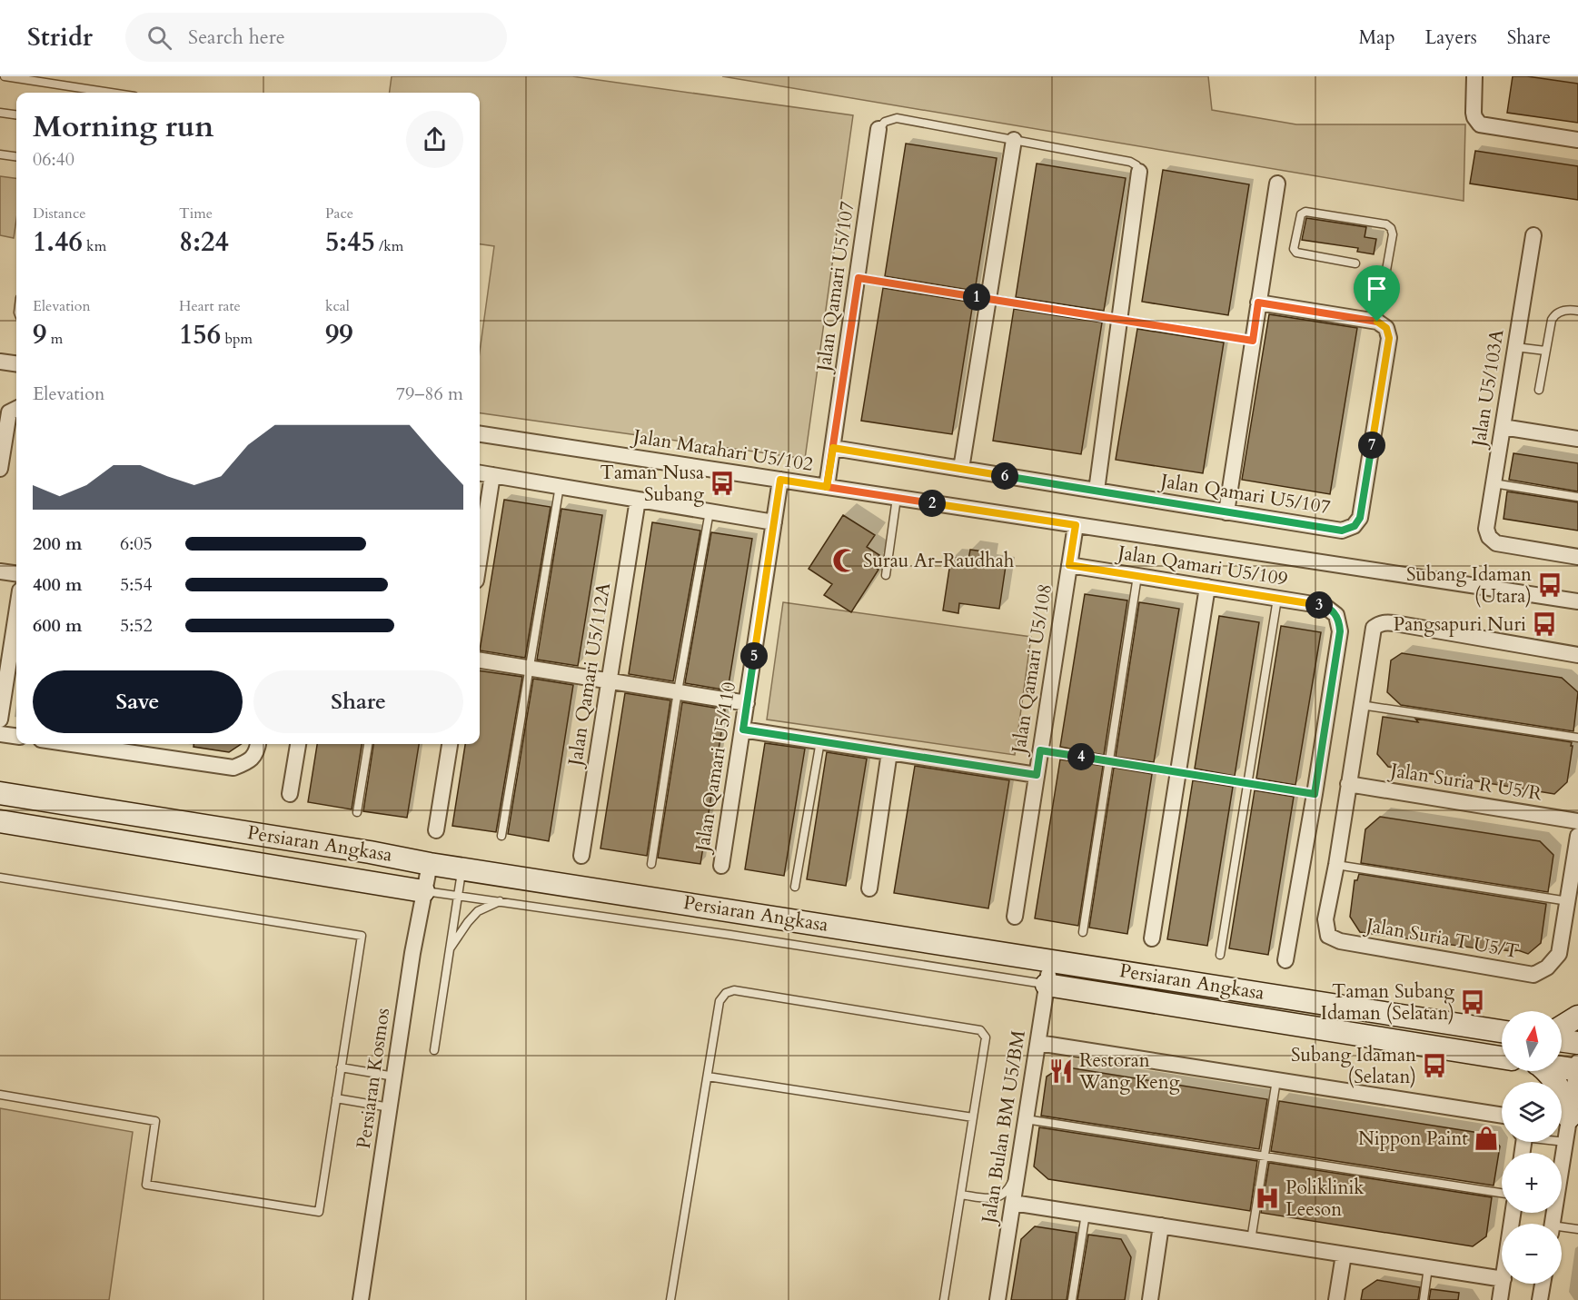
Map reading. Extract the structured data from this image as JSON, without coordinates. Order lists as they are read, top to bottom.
{
  "streets": {
    "street": [
      "Jalan Qamari U5/107",
      "Jalan U5/103A",
      "Jalan Matahari U5/102",
      "Jalan Qamari U5/109",
      "Jalan Qamari U5/108",
      "Jalan Qamari U5/112A",
      "Jalan Qamari U5/110",
      "Jalan Suria R U5/R",
      "Persiaran Angkasa",
      "Jalan Suria T U5/T",
      "Persiaran Kosmos",
      "Jalan Bulan BM U5/BM"
    ]
  },
  "crossings": [
    ["Jalan Qamari U5/107", "Jalan Matahari U5/102"],
    ["Jalan Matahari U5/102", "Jalan Qamari U5/108"],
    ["Jalan Matahari U5/102", "Jalan Qamari U5/110"],
    ["Jalan Qamari U5/109", "Jalan Qamari U5/108"],
    ["Persiaran Angkasa", "Persiaran Kosmos"],
    ["Persiaran Angkasa", "Jalan Bulan BM U5/BM"]
  ],
  "places": {
    "bus stop": [
      "Taman Nusa Subang",
      "Subang Idaman (Utara)",
      "Pangsapuri Nuri",
      "Taman Subang Idaman (Selatan)",
      "Subang Idaman (Selatan)"
    ],
    "mosque": ["Surau Ar-Raudhah"],
    "restaurant": ["Restoran Wang Keng"],
    "shop": ["Nippon Paint"],
    "hospital": ["Poliklinik Leeson"]
  },
  "north": "top",
  "page": {
    "header": "Stridr",
    "search": "Search here",
    "nav": ["Map", "Layers", "Share"],
    "heading": ["Morning run", "06:40"],
    "stats": [
      ["Distance", "1.46 km"],
      ["Time", "8:24"],
      ["Pace", "5:45 /km"],
      ["Elevation", "9 m"],
      ["Heart rate", "156 bpm"],
      ["kcal", "99"]
    ],
    "pins": [
      "1",
      "7",
      "6",
      "2",
      "3",
      "5",
      "4"
    ],
    "chart": ["Elevation", "79–86 m"],
    "list": [
      {
        "name": "200 m",
        "note": "6:05"
      },
      {
        "name": "400 m",
        "note": "5:54"
      },
      {
        "name": "600 m",
        "note": "5:52"
      }
    ],
    "buttons": ["Save", "Share"],
    "map_buttons": ["+", "−"]
  }
}
